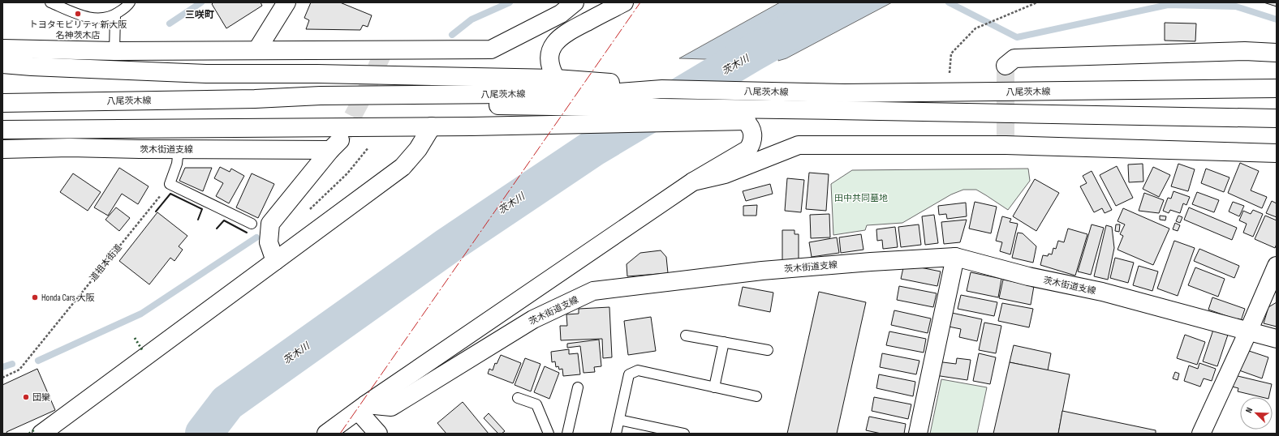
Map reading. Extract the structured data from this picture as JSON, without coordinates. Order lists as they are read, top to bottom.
{
  "streets": {
    "street": ["八尾茨木線", "茨木街道支線"],
    "path": ["道祖本街道"]
  },
  "districts": ["三咲町"],
  "water": ["茨木川"],
  "parks": ["田中共同墓地"],
  "places": ["トヨタモビリティ新大阪 名神茨木店", "Honda Cars 大阪", "団欒"],
  "north": "top left"
}
